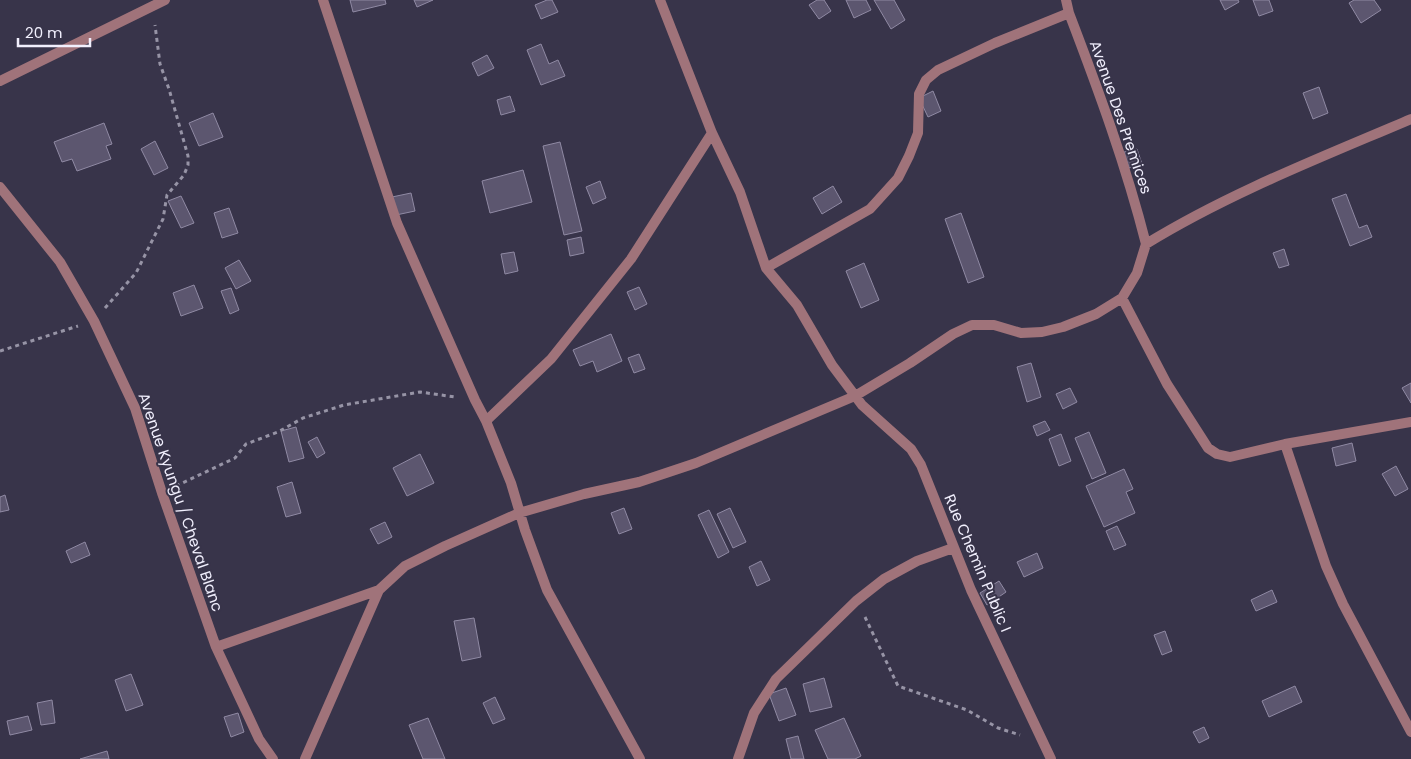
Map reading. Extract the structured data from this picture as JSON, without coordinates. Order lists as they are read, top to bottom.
{
  "streets": {
    "street": ["Avenue Des Premices", "Avenue Kyungu / Cheval Blanc", "Rue Chemin Public I"]
  },
  "scale_bar": "20 m"
}
